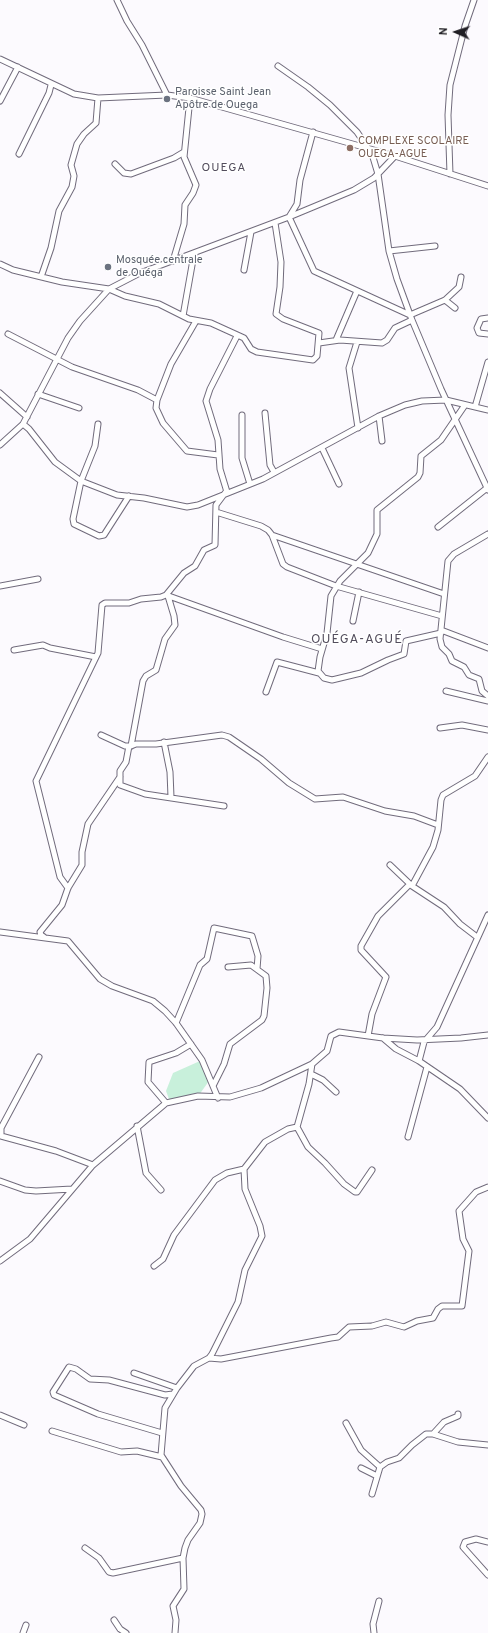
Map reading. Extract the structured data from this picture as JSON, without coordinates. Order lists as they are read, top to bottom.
{
  "districts": ["OUEGA", "OUÉGA-AGUÉ"],
  "places": ["Paroisse Saint Jean Apôtre de Ouega", "COMPLEXE SCOLAIRE OUEGA-AGUE", "Mosquée centrale de Ouéga"],
  "north": "left"
}
